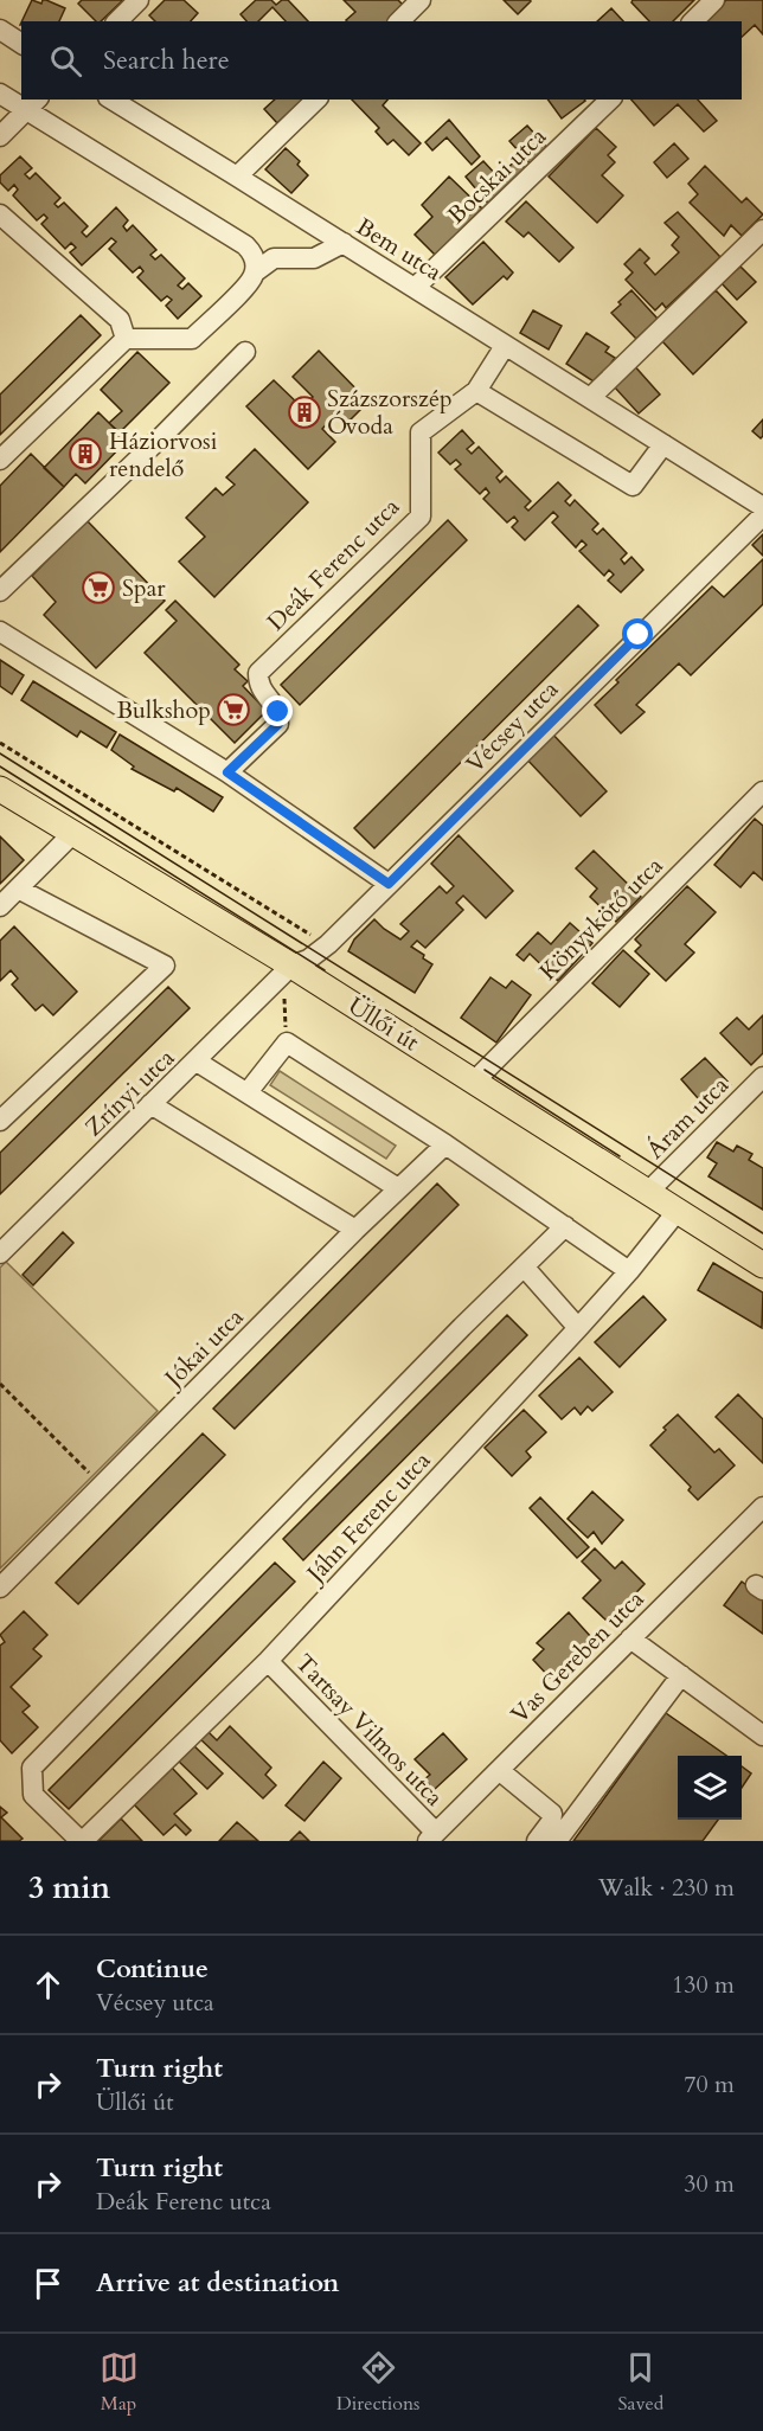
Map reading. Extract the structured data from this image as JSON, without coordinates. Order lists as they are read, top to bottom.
{
  "streets": {
    "main road": ["Üllői út"],
    "street": [
      "Bocskai utca",
      "Bem utca",
      "Deák Ferenc utca",
      "Vécsey utca",
      "Könyvkötő utca",
      "Zrínyi utca",
      "Áram utca",
      "Jókai utca",
      "Jáhn Ferenc utca",
      "Vas Gereben utca",
      "Tartsay Vilmos utca"
    ]
  },
  "crossings": [
    ["Bocskai utca", "Bem utca"],
    ["Bem utca", "Deák Ferenc utca"],
    ["Vécsey utca", "Üllői út"],
    ["Vécsey utca", "Zrínyi utca"],
    ["Könyvkötő utca", "Üllői út"],
    ["Üllői út", "Zrínyi utca"],
    ["Üllői út", "Áram utca"],
    ["Üllői út", "Jáhn Ferenc utca"],
    ["Jáhn Ferenc utca", "Tartsay Vilmos utca"],
    ["Vas Gereben utca", "Tartsay Vilmos utca"]
  ],
  "places": {
    "building": ["Százszorszép Óvoda", "Háziorvosi rendelő"],
    "supermarket": ["Spar", "Bulkshop"]
  },
  "page": {
    "search": "Search here",
    "heading": ["3 min", "Walk · 230 m"],
    "list": [
      ["Continue", "Vécsey utca", "130 m"],
      ["Turn right", "Üllői út", "70 m"],
      ["Turn right", "Deák Ferenc utca", "30 m"],
      "Arrive at destination"
    ],
    "nav": ["Map", "Directions", "Saved"]
  }
}
